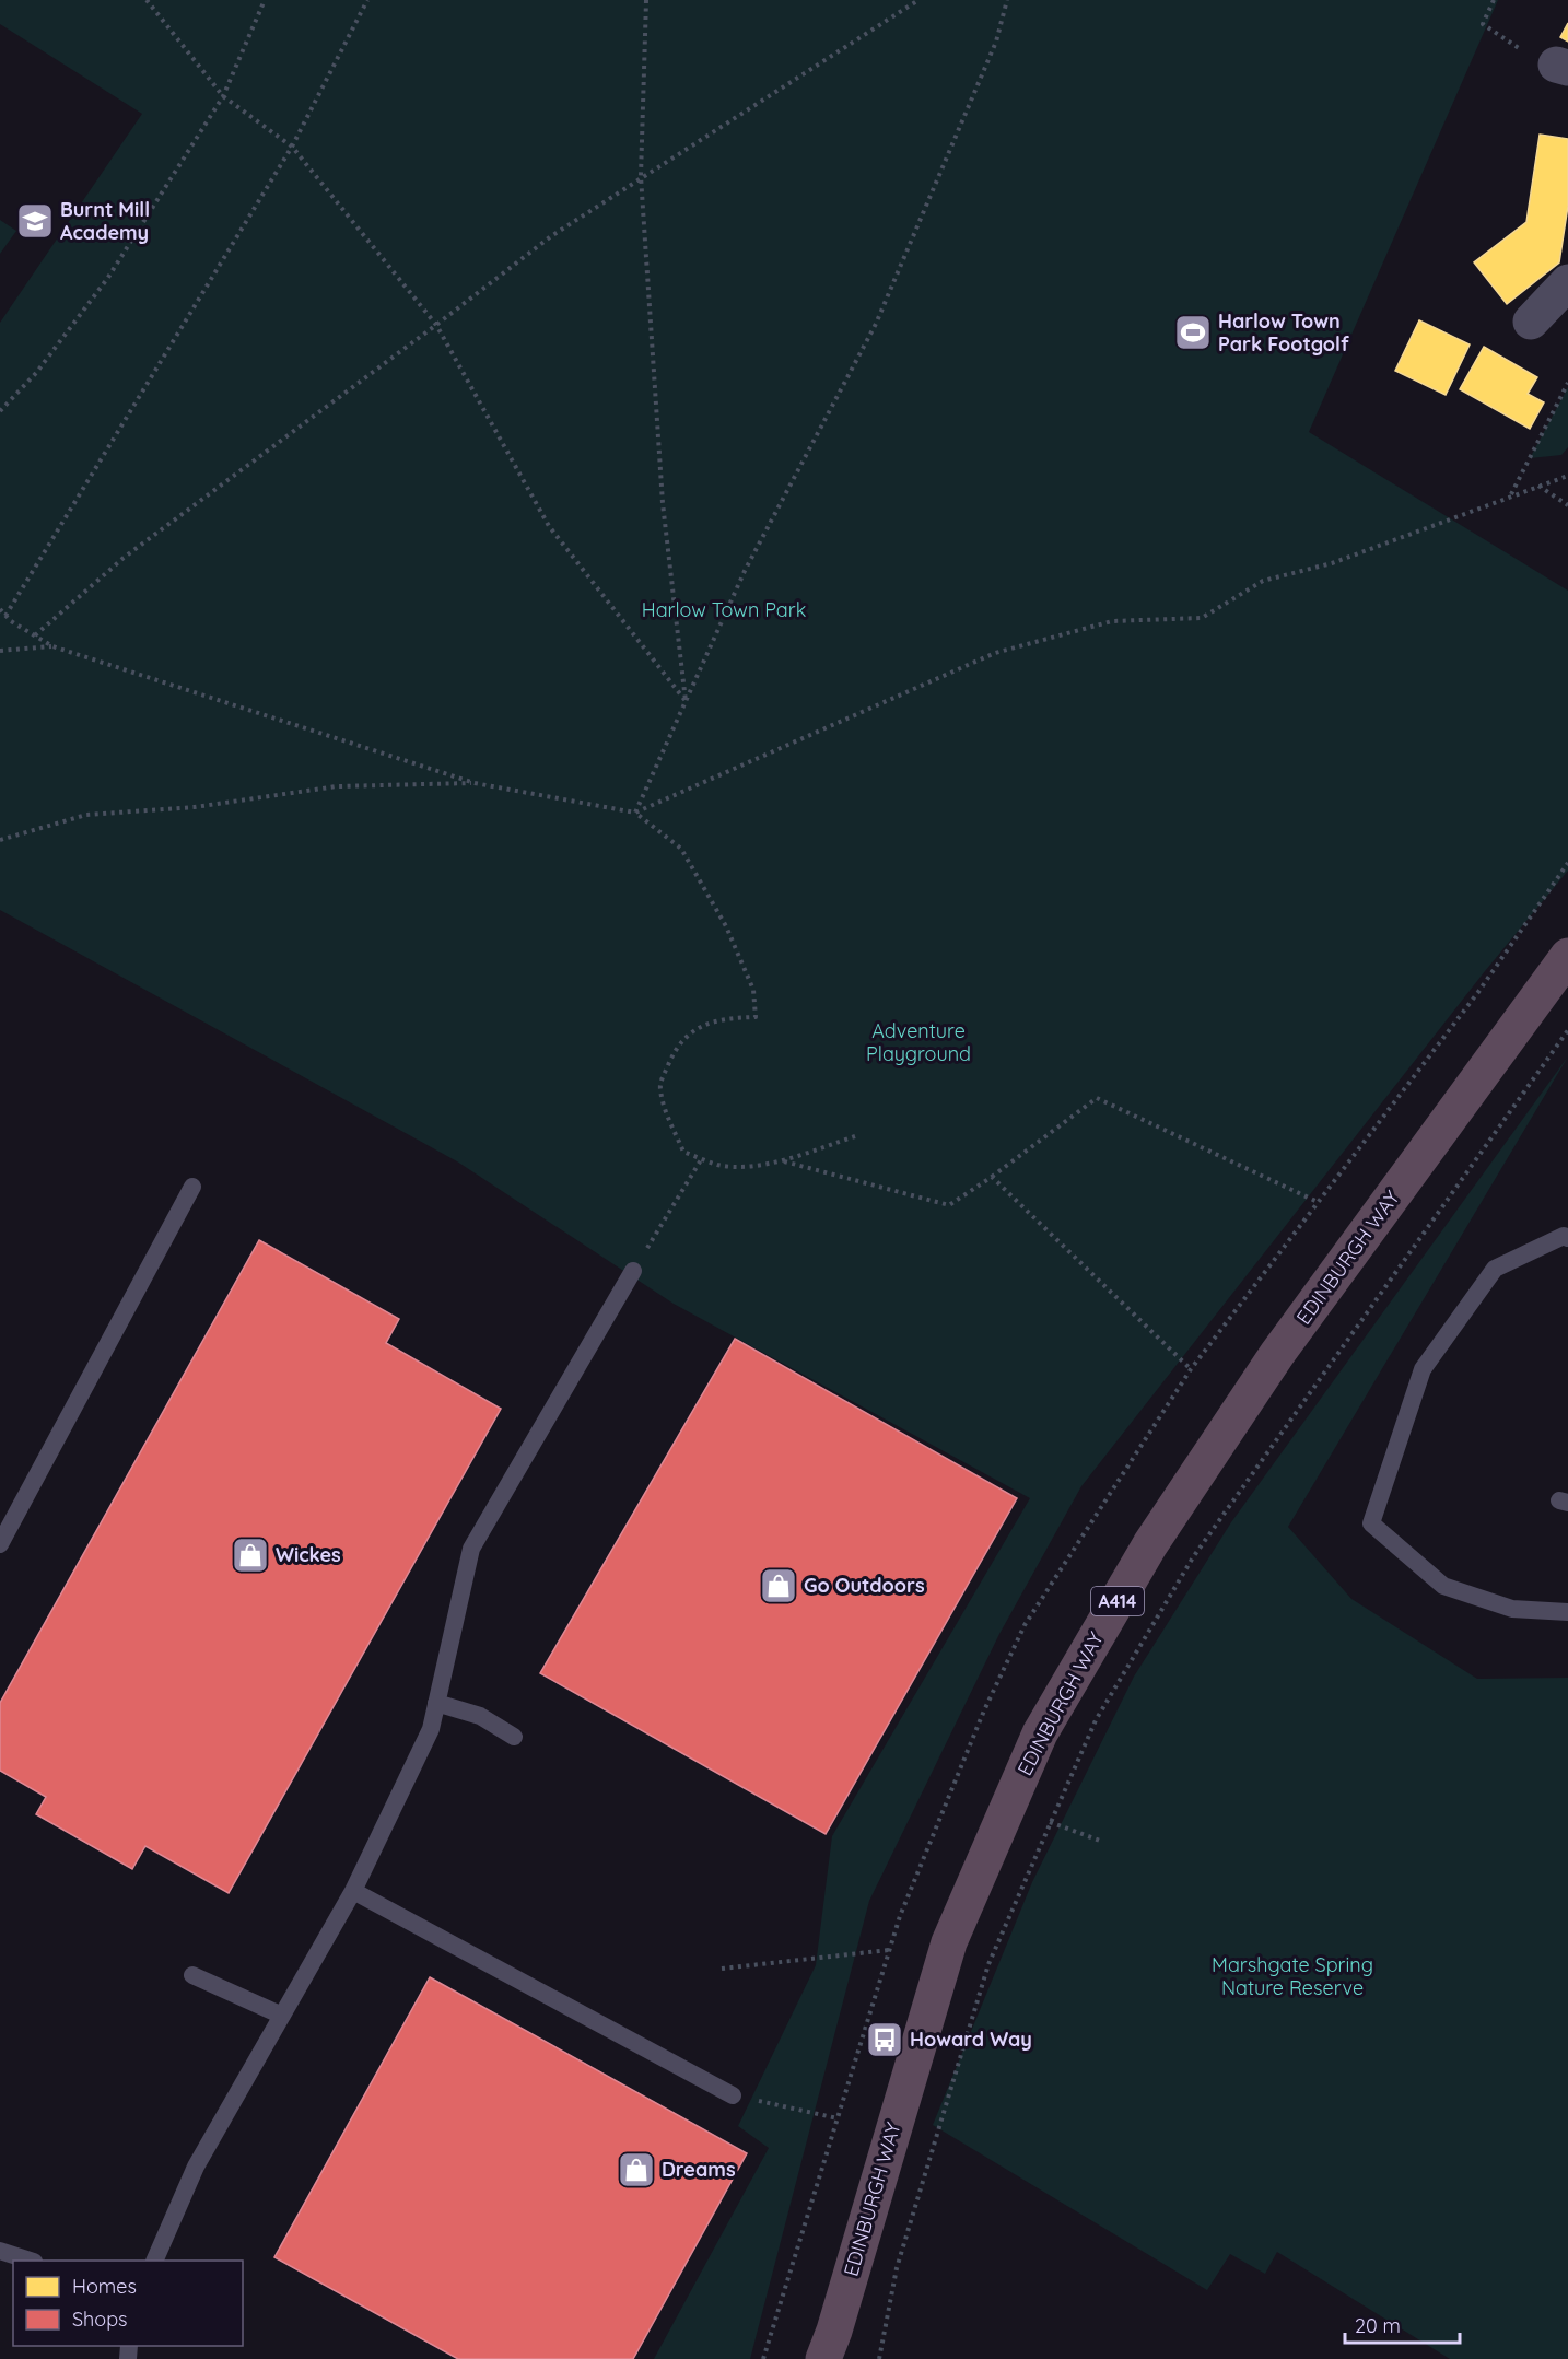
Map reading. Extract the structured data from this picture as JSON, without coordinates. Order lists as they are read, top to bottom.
{
  "streets": {
    "highway": ["EDINBURGH WAY", "A414"]
  },
  "parks": ["Harlow Town Park", "Adventure Playground", "Marshgate Spring Nature Reserve"],
  "places": {
    "school or university": ["Burnt Mill Academy"],
    "sports": ["Harlow Town Park Footgolf"],
    "shop": ["Wickes", "Go Outdoors", "Dreams"],
    "bus stop": ["Howard Way"]
  },
  "legend": ["Homes", "Shops"],
  "scale_bar": "20 m"
}
